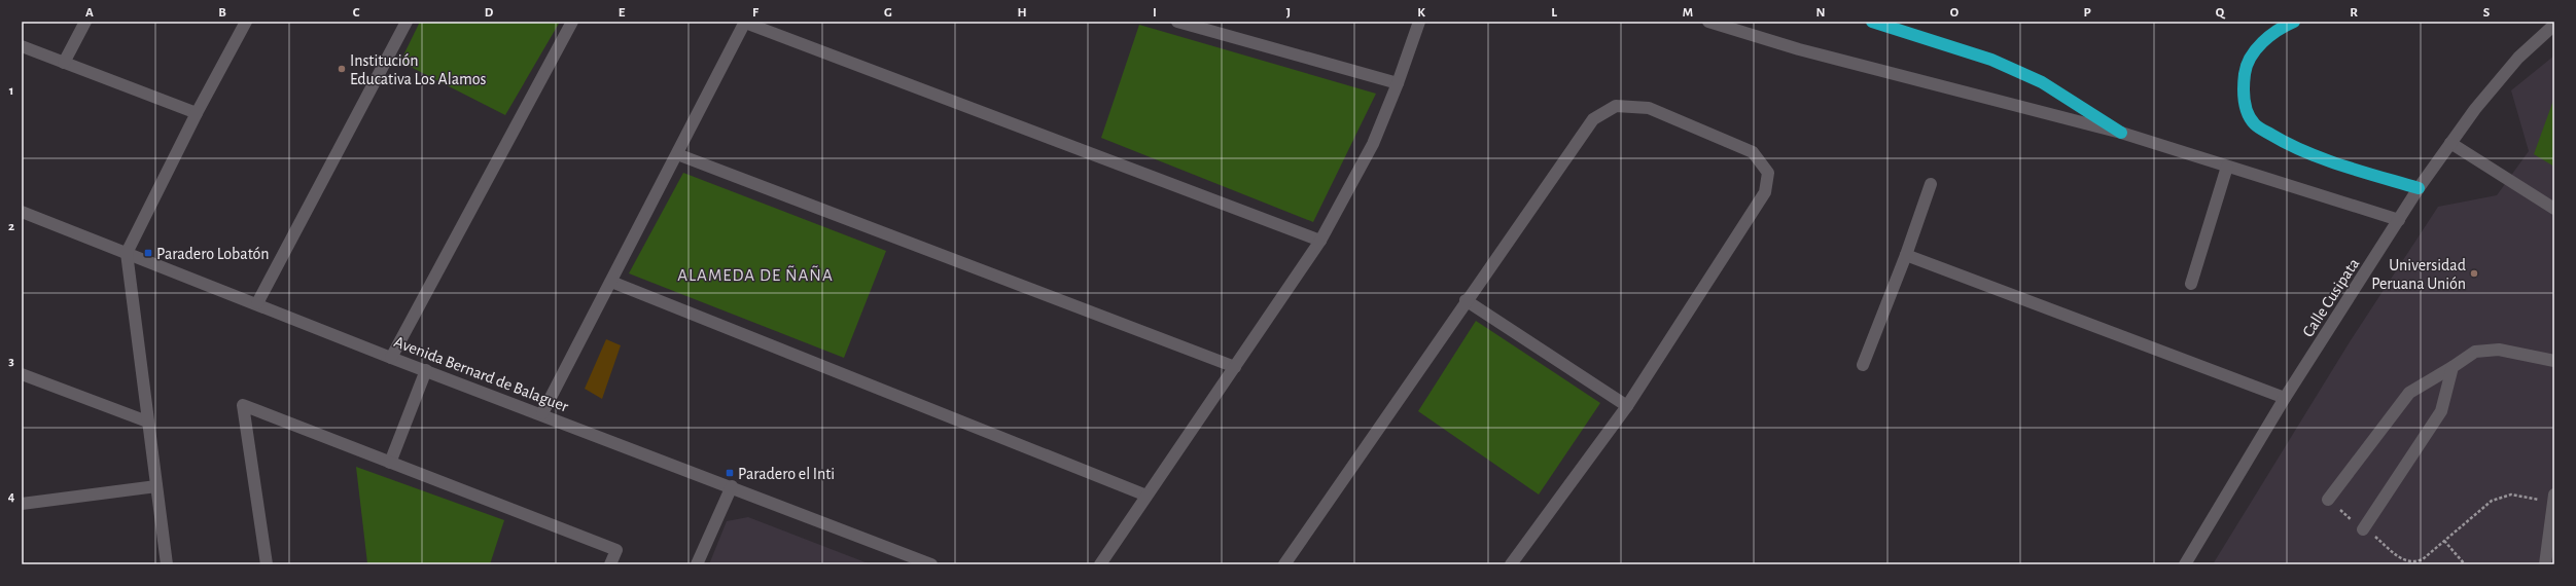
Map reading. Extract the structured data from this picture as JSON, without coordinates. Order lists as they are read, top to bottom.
{
  "streets": {
    "street": ["Calle Cusipata", "Avenida Bernard de Balaguer"]
  },
  "districts": ["ALAMEDA DE ÑAÑA"],
  "places": {
    "other": ["Institución Educativa Los Alamos", "Universidad Peruana Unión"],
    "transit": ["Paradero Lobatón", "Paradero el Inti"]
  },
  "grid": {
    "columns": [
      "A",
      "B",
      "C",
      "D",
      "E",
      "F",
      "G",
      "H",
      "I",
      "J",
      "K",
      "L",
      "M",
      "N",
      "O",
      "P",
      "Q",
      "R",
      "S"
    ],
    "rows": [
      "1",
      "2",
      "3",
      "4"
    ]
  }
}
